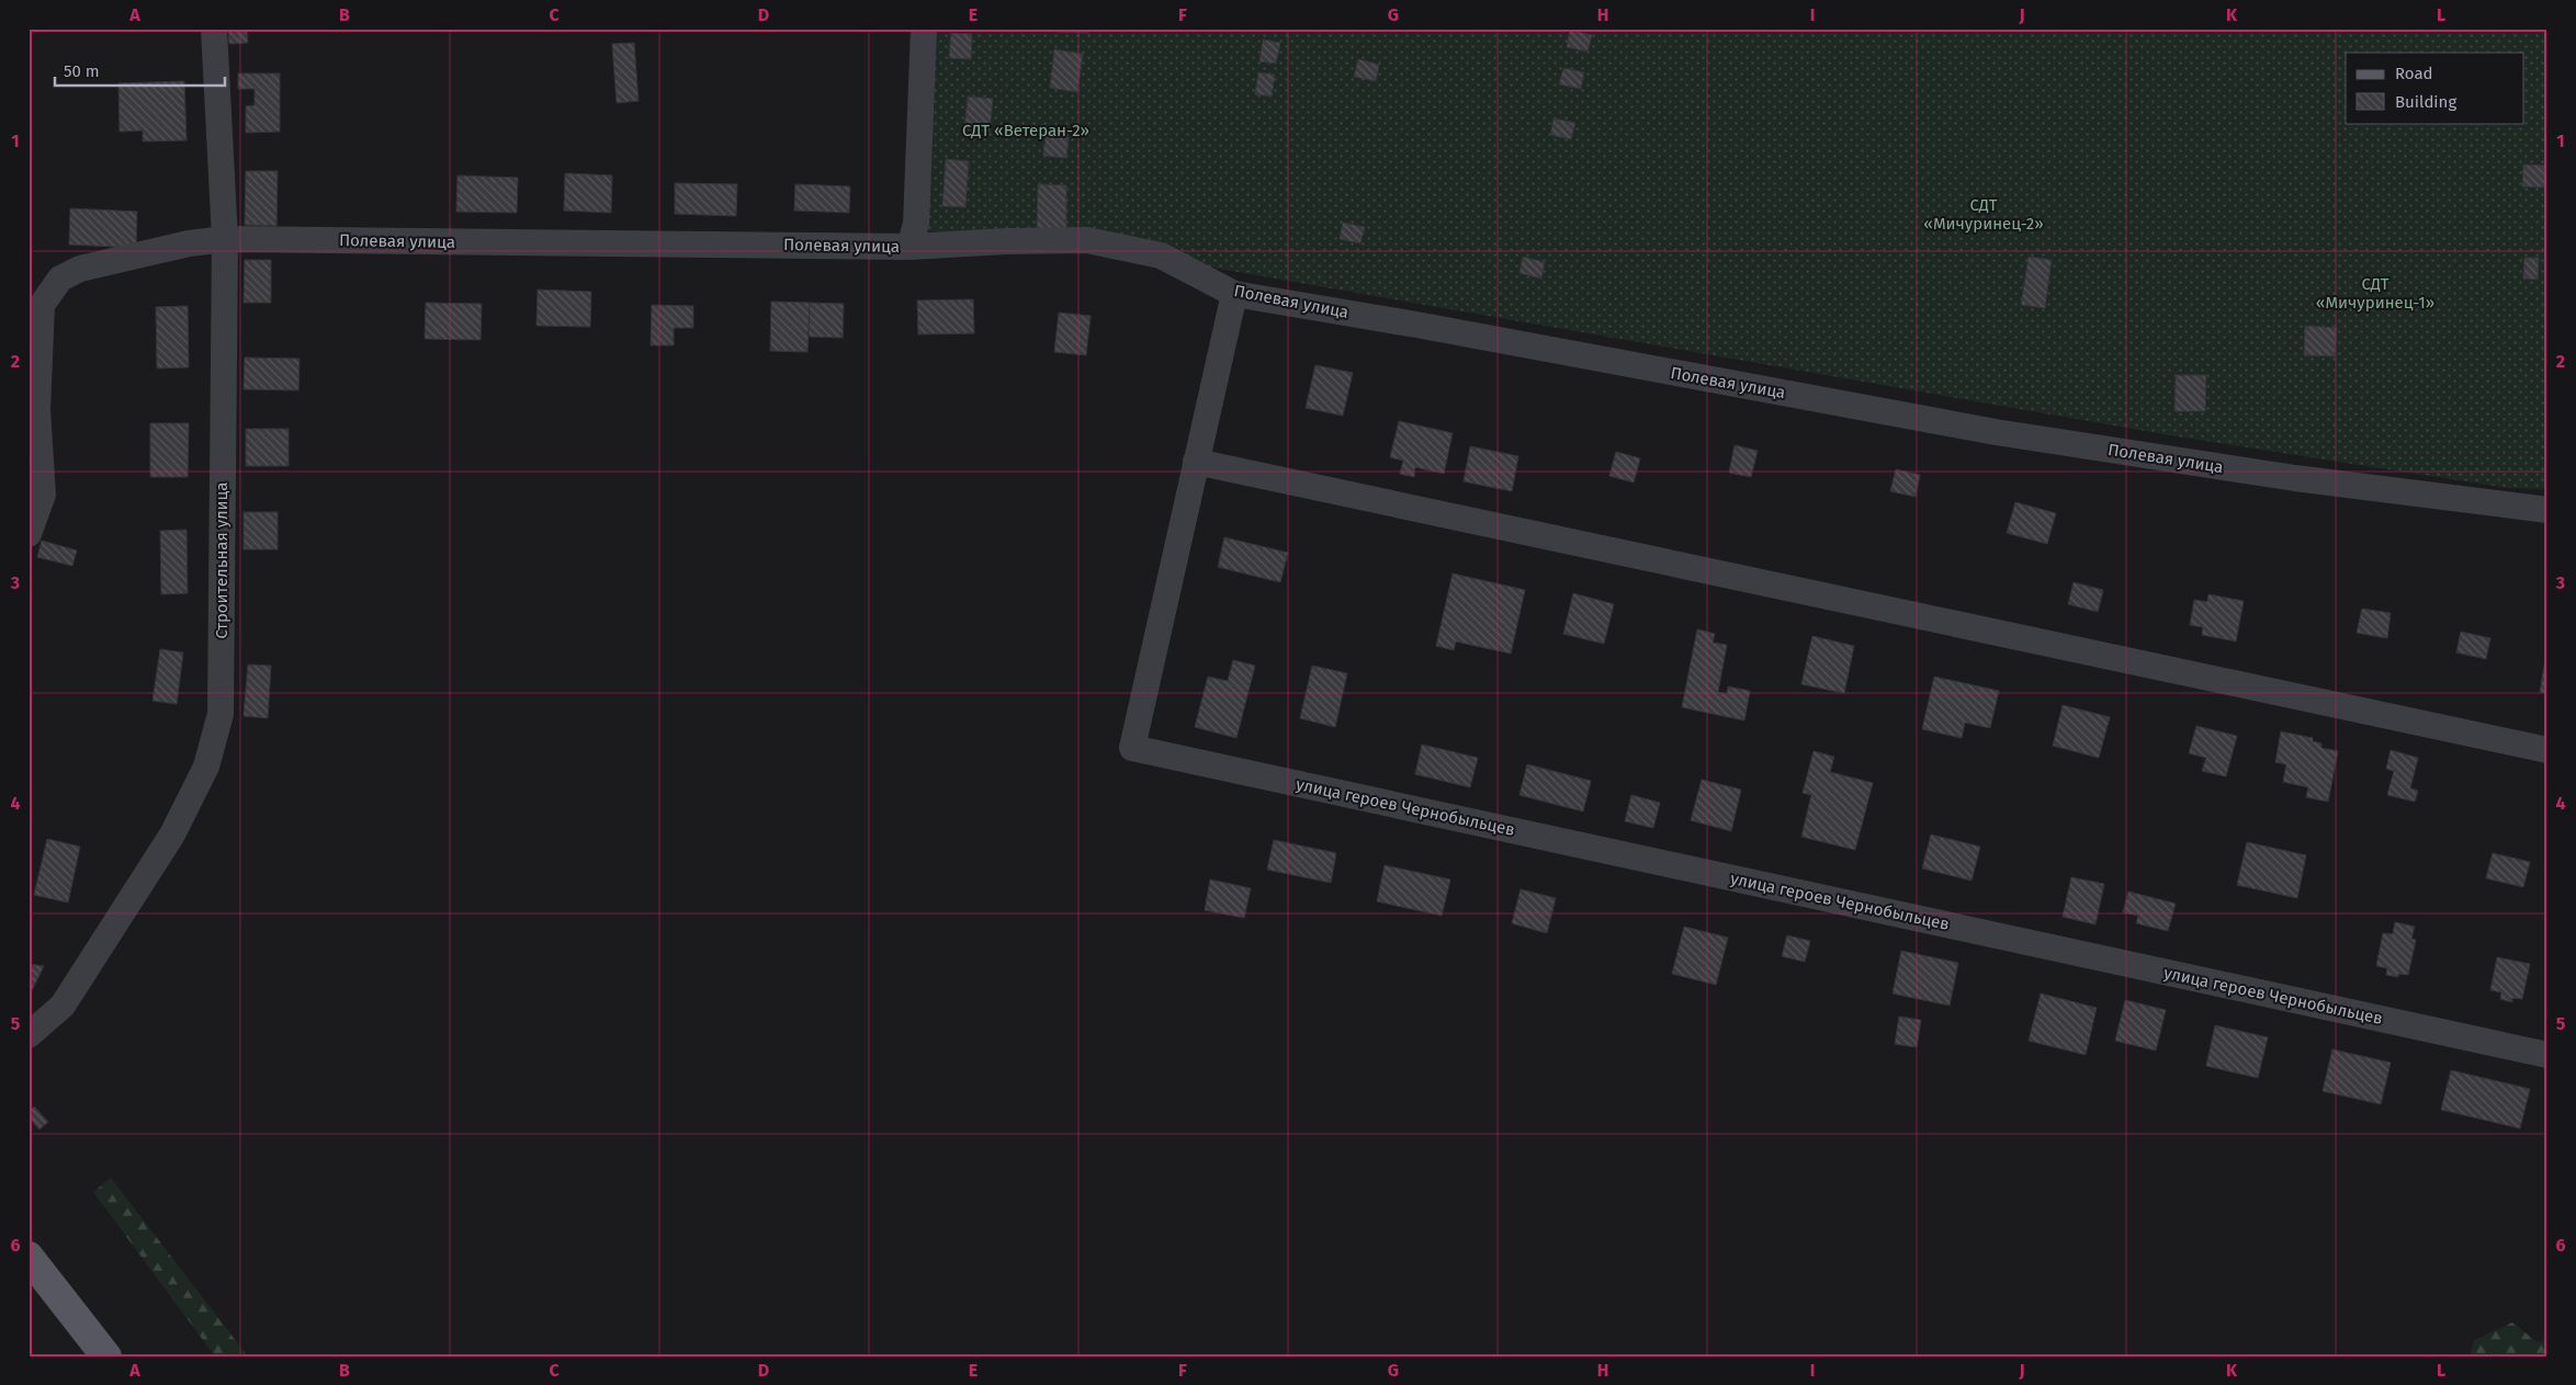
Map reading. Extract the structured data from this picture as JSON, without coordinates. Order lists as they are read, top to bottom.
{
  "streets": {
    "street": ["Полевая улица", "Строительная улица", "улица героев Чернобыльцев"]
  },
  "crossings": [
    ["Полевая улица", "Строительная улица"]
  ],
  "parks": ["СДТ «Ветеран-2»", "СДТ «Мичуринец-2»", "СДТ «Мичуринец-1»"],
  "legend": ["Road", "Building"],
  "scale_bar": "50 m",
  "grid": {
    "columns": [
      "A",
      "B",
      "C",
      "D",
      "E",
      "F",
      "G",
      "H",
      "I",
      "J",
      "K",
      "L"
    ],
    "rows": [
      "1",
      "2",
      "3",
      "4",
      "5",
      "6"
    ]
  }
}
